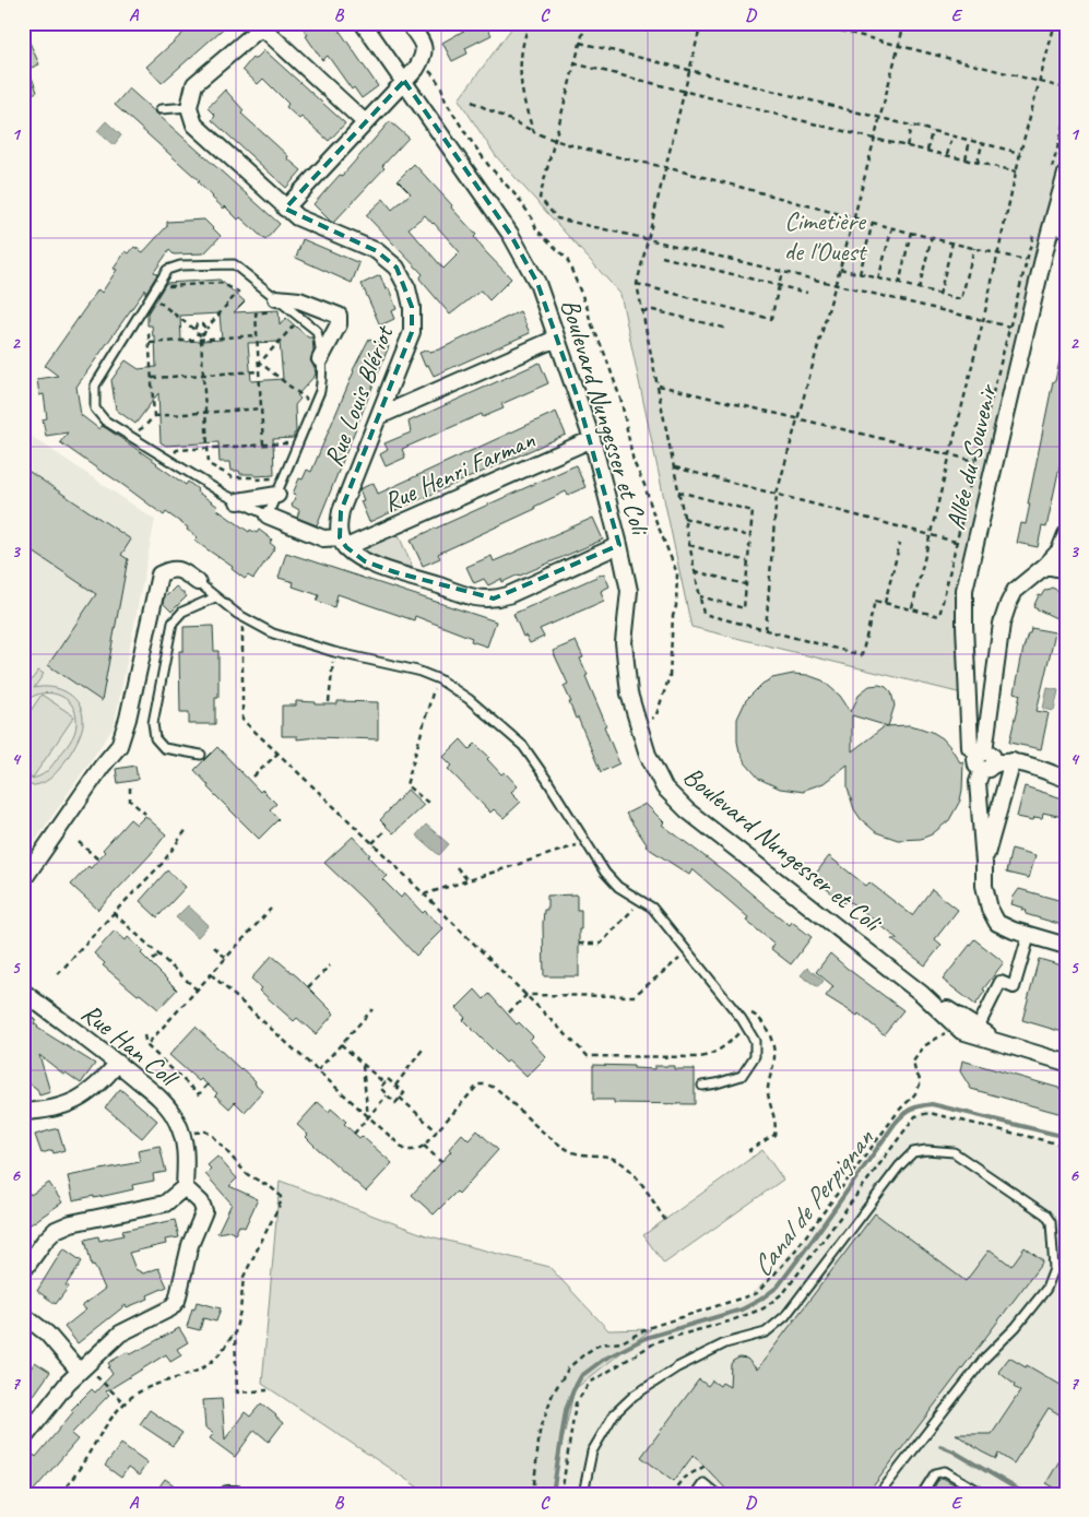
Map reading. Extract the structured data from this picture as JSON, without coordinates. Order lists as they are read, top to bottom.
{
  "streets": {
    "street": [
      "Rue Louis Blériot",
      "Boulevard Nungesser et Coli",
      "Allée du Souvenir",
      "Rue Henri Farman",
      "Rue Han Coll"
    ]
  },
  "crossings": [
    ["Rue Louis Blériot", "Boulevard Nungesser et Coli"],
    ["Rue Louis Blériot", "Rue Henri Farman"],
    ["Boulevard Nungesser et Coli", "Rue Henri Farman"]
  ],
  "water": ["Canal de Perpignan"],
  "parks": ["Cimetière de l'Ouest"],
  "grid": {
    "columns": [
      "A",
      "B",
      "C",
      "D",
      "E"
    ],
    "rows": [
      "1",
      "2",
      "3",
      "4",
      "5",
      "6",
      "7"
    ]
  }
}
